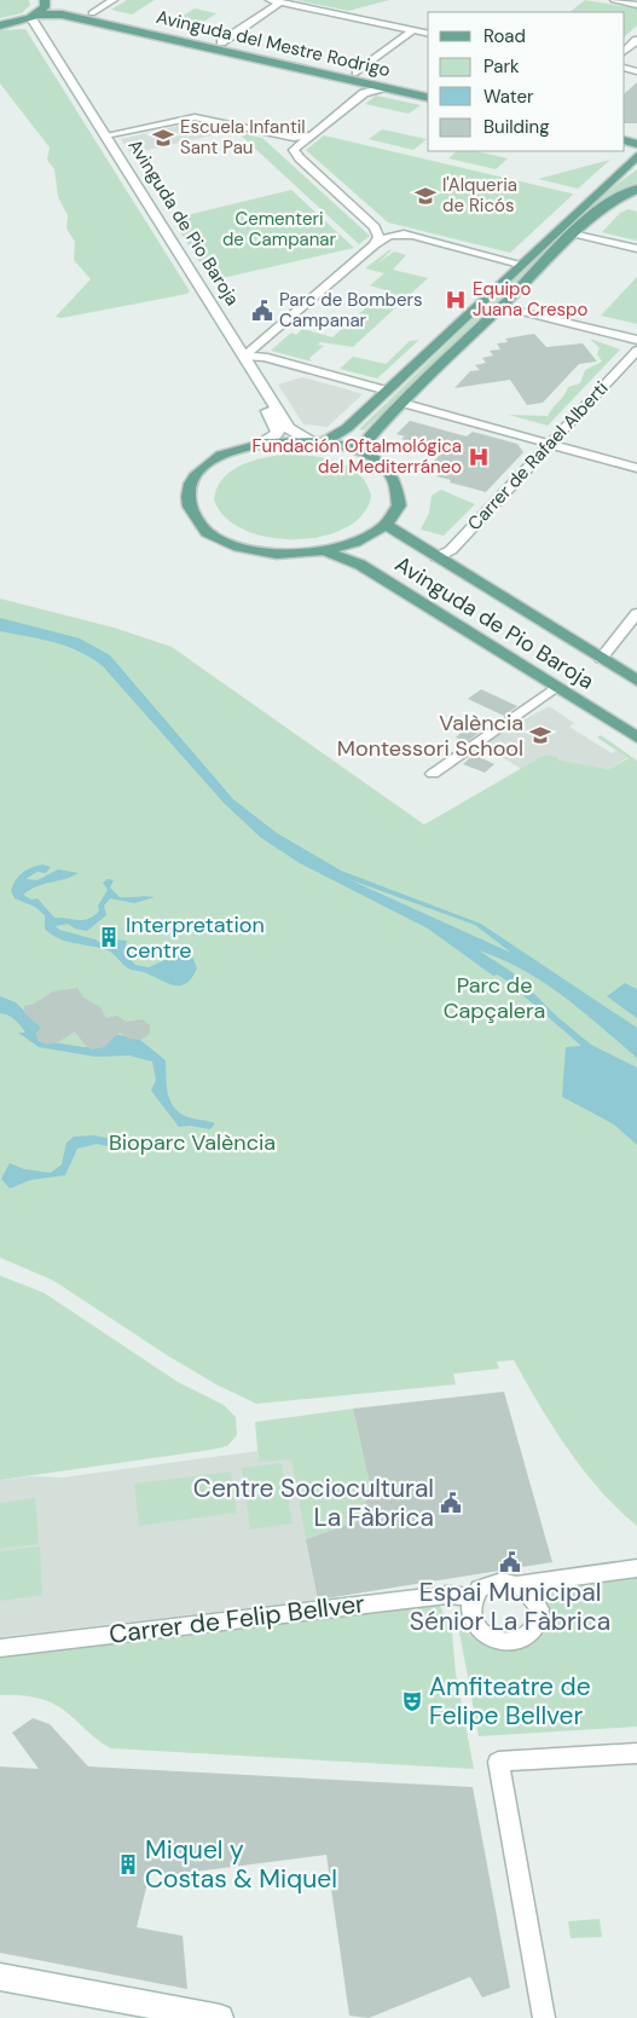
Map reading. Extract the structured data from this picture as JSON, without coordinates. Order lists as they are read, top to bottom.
{
  "streets": {
    "main road": ["Avinguda del Mestre Rodrigo", "Avinguda de Pio Baroja"],
    "street": ["Carrer de Rafael Alberti", "Carrer de Felip Bellver"]
  },
  "crossings": [
    ["Avinguda del Mestre Rodrigo", "Avinguda de Pio Baroja"],
    ["Avinguda de Pio Baroja", "Carrer de Rafael Alberti"]
  ],
  "parks": ["Cementeri de Campanar", "Parc de Capçalera", "Bioparc València"],
  "places": {
    "school or university": ["Escuela Infantil Sant Pau", "l'Alqueria de Ricós", "València Montessori School"],
    "hospital": ["Equipo Juana Crespo", "Fundación Oftalmológica del Mediterráneo"],
    "public building": ["Parc de Bombers Campanar", "Centre Sociocultural La Fàbrica", "Espai Municipal Sénior La Fàbrica"],
    "building": ["Interpretation centre", "Miquel y Costas & Miquel"],
    "theatre": ["Amfiteatre de Felipe Bellver"]
  },
  "legend": [
    "Road",
    "Park",
    "Water",
    "Building"
  ]
}
